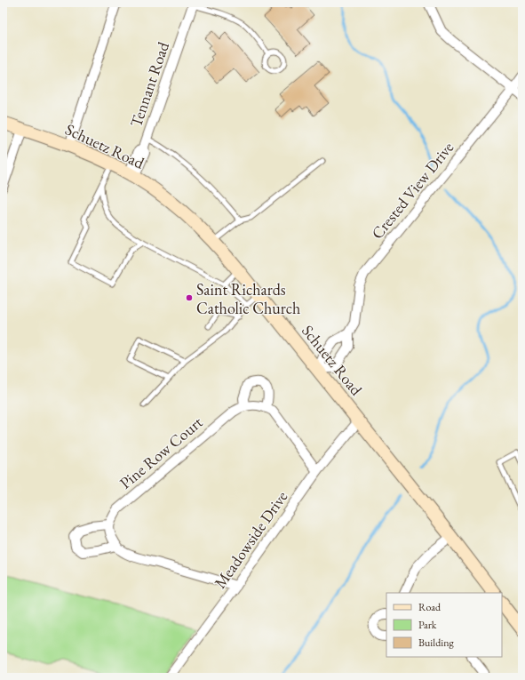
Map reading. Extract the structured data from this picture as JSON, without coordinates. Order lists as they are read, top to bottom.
{
  "streets": {
    "main road": ["Schuetz Road"],
    "street": [
      "Tennant Road",
      "Crested View Drive",
      "Pine Row Court",
      "Meadowside Drive"
    ]
  },
  "crossings": [
    ["Tennant Road", "Schuetz Road"],
    ["Schuetz Road", "Crested View Drive"],
    ["Schuetz Road", "Meadowside Drive"]
  ],
  "places": ["Saint Richards Catholic Church"],
  "legend": ["Road", "Park", "Building"]
}
